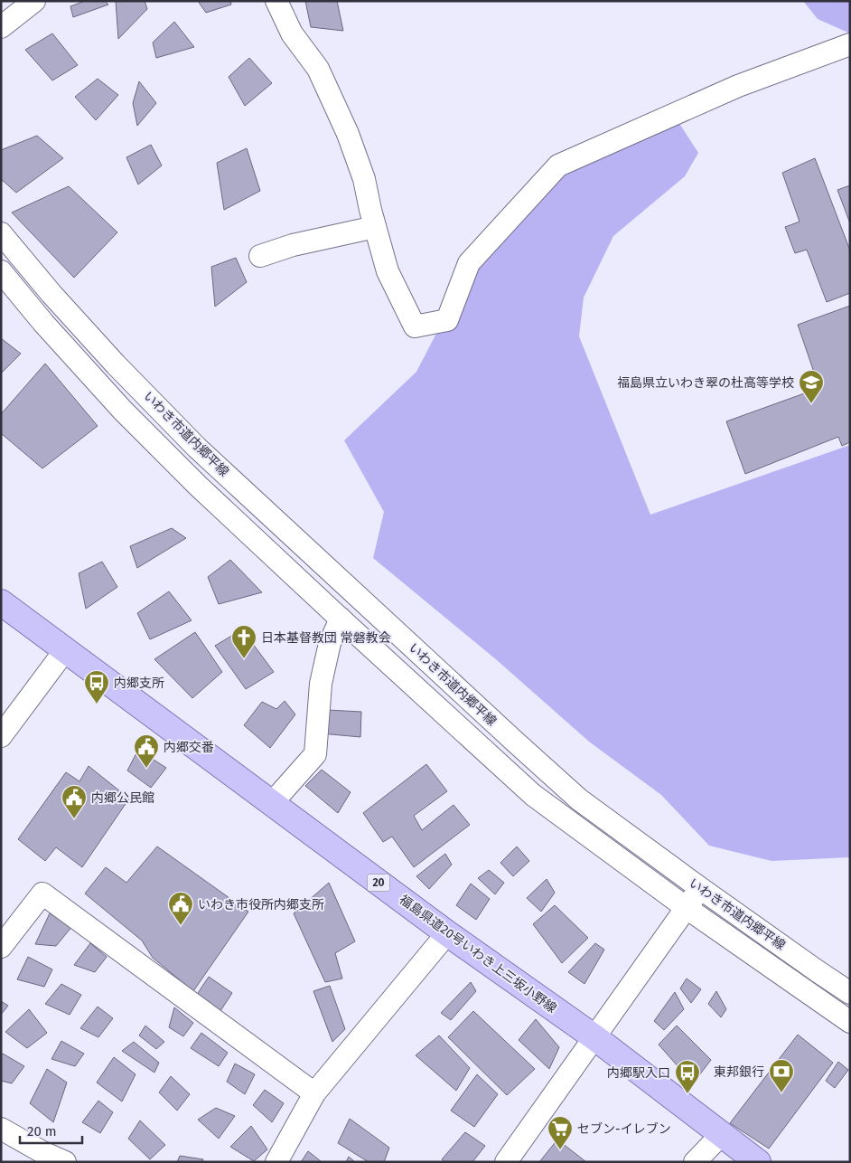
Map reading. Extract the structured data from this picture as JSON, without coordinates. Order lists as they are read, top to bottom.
{
  "streets": {
    "main road": ["20", "福島県道20号いわき上三坂小野線"],
    "street": ["いわき市道内郷平線"]
  },
  "places": {
    "school or university": ["福島県立いわき翠の杜高等学校"],
    "church": ["日本基督教団 常磐教会"],
    "bus stop": ["内郷支所", "内郷駅入口"],
    "public building": ["内郷交番", "内郷公民館", "いわき市役所内郷支所"],
    "bank": ["東邦銀行"],
    "supermarket": ["セブン-イレブン"]
  },
  "scale_bar": "20 m"
}
